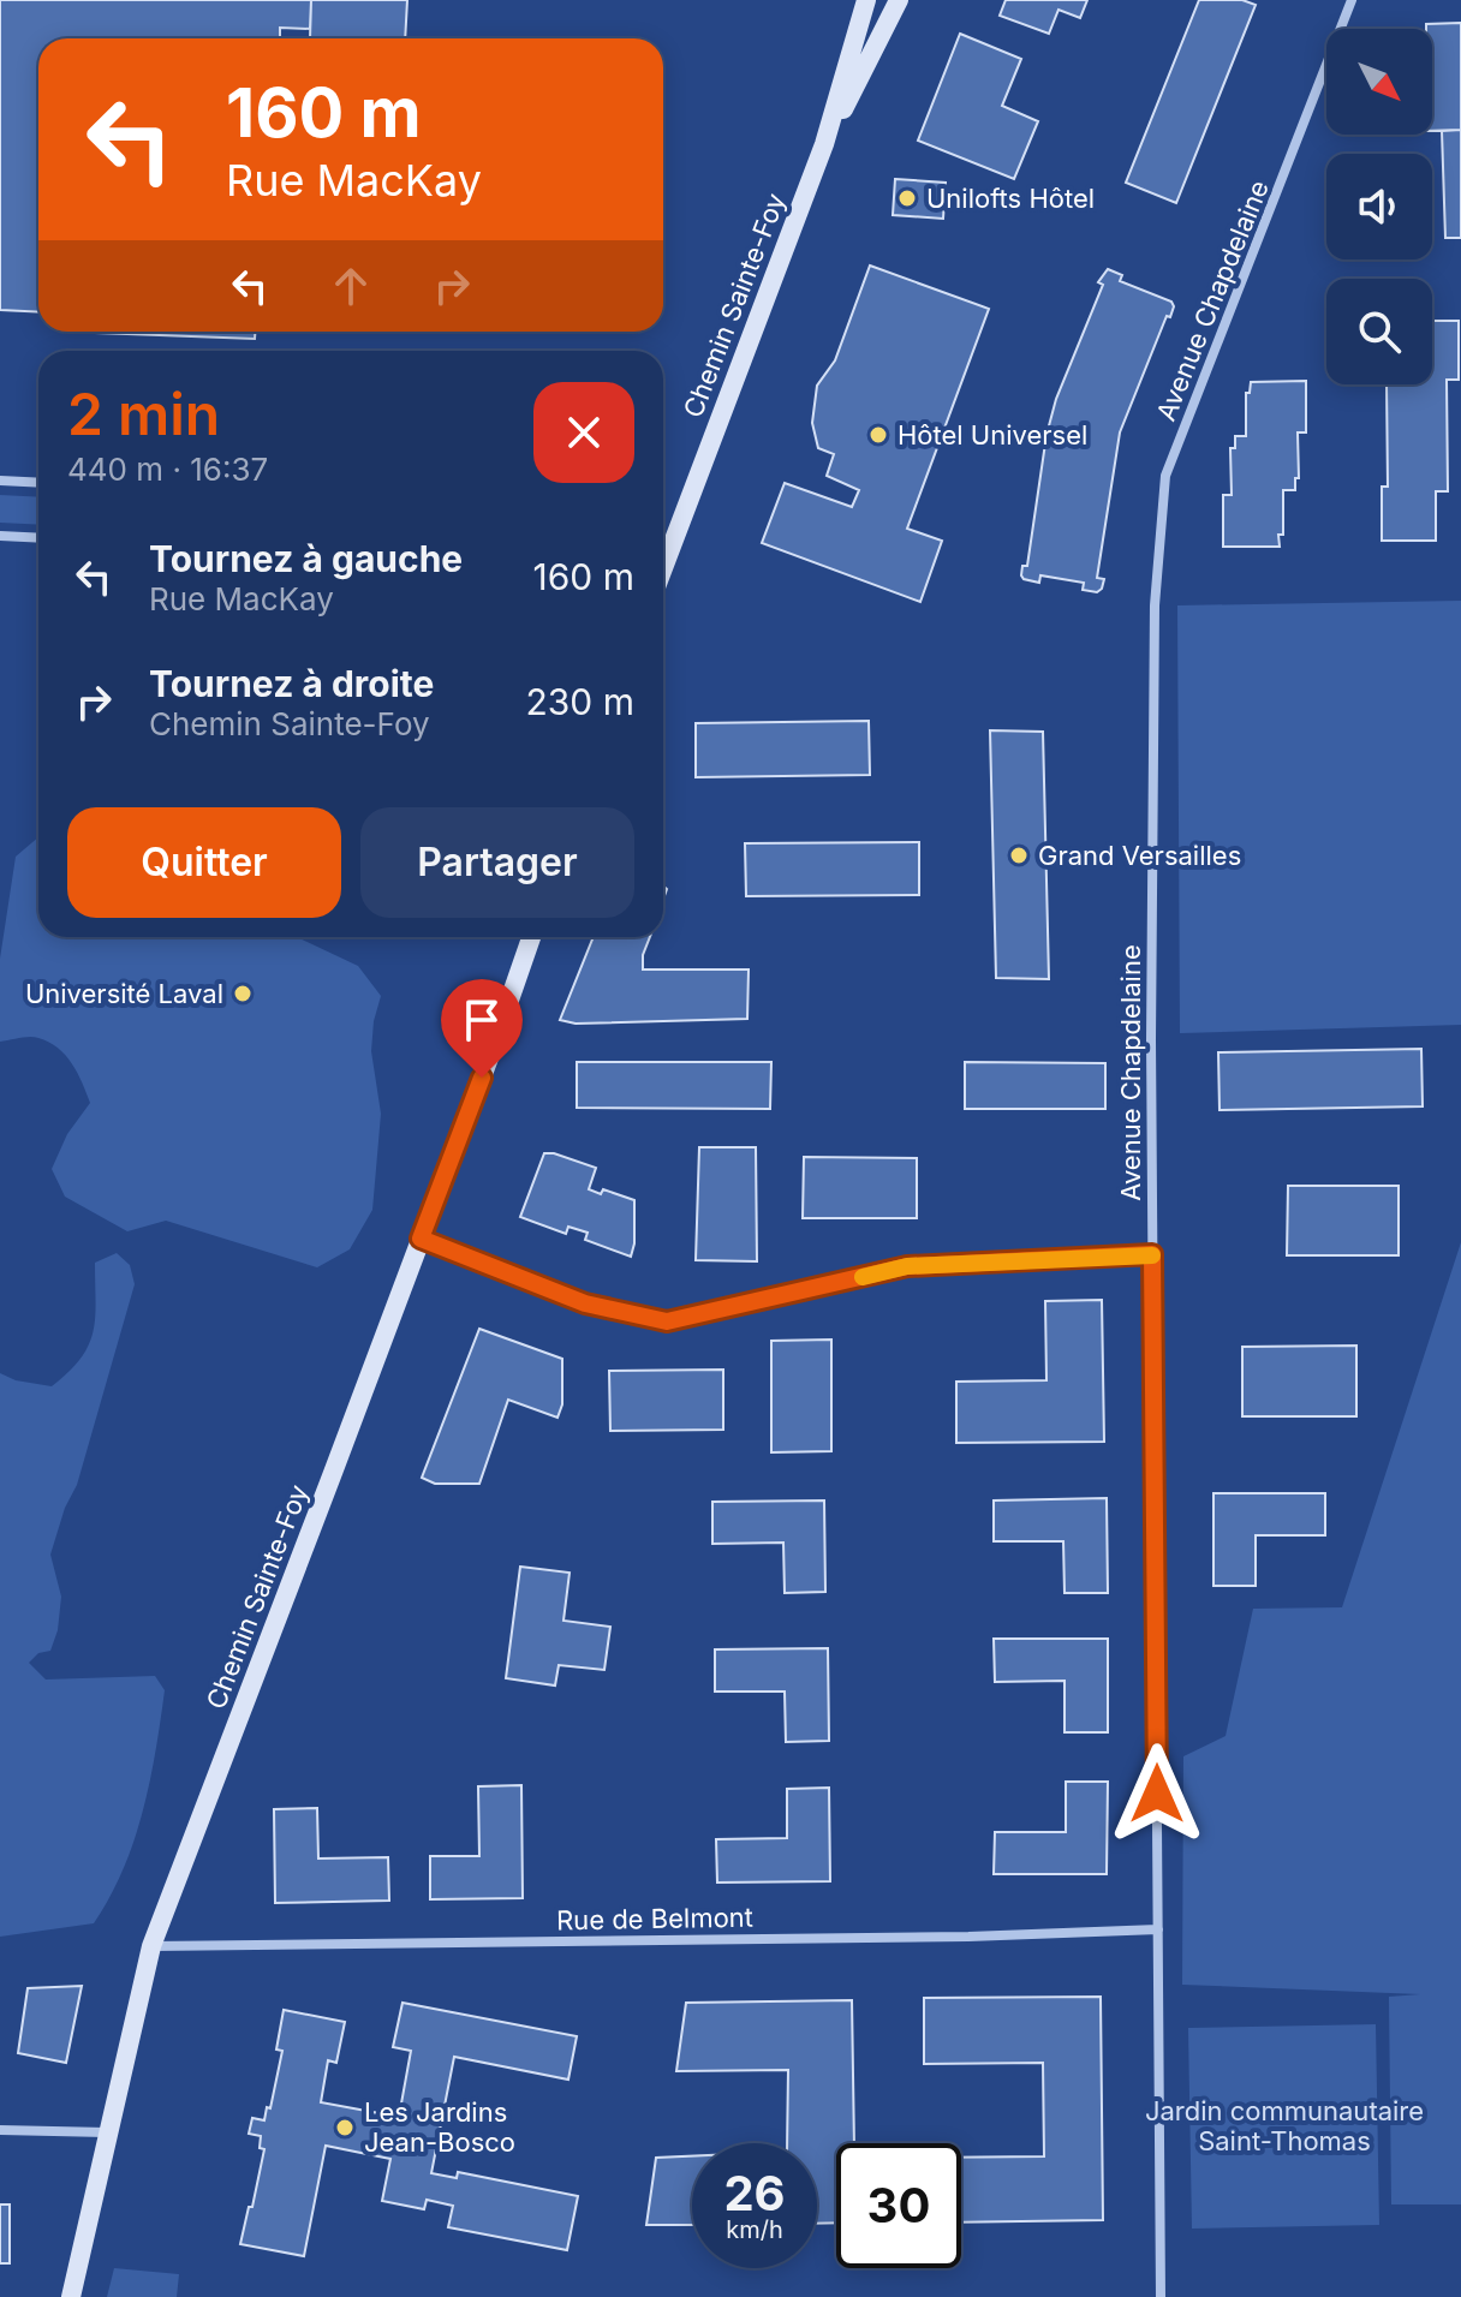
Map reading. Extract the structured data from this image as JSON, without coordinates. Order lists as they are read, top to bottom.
{
  "streets": {
    "main road": ["Chemin Sainte-Foy"],
    "street": ["Avenue Chapdelaine", "Rue de Belmont"]
  },
  "crossings": [
    ["Avenue Chapdelaine", "Rue de Belmont"],
    ["Chemin Sainte-Foy", "Rue de Belmont"]
  ],
  "parks": ["Jardin communautaire Saint-Thomas"],
  "places": [
    "Unilofts Hôtel",
    "Hôtel Universel",
    "Grand Versailles",
    "Université Laval",
    "Les Jardins Jean-Bosco"
  ],
  "north": "bottom right",
  "page": {
    "turn": ["160 m", "Rue MacKay"],
    "heading": ["2 min", "440 m · 16:37"],
    "list": [
      {
        "name": "Tournez à gauche",
        "note": "Rue MacKay",
        "value": "160 m"
      },
      {
        "name": "Tournez à droite",
        "note": "Chemin Sainte-Foy",
        "value": "230 m"
      }
    ],
    "buttons": ["Quitter", "Partager"],
    "speed": "26 km/h",
    "limit": "30"
  }
}
